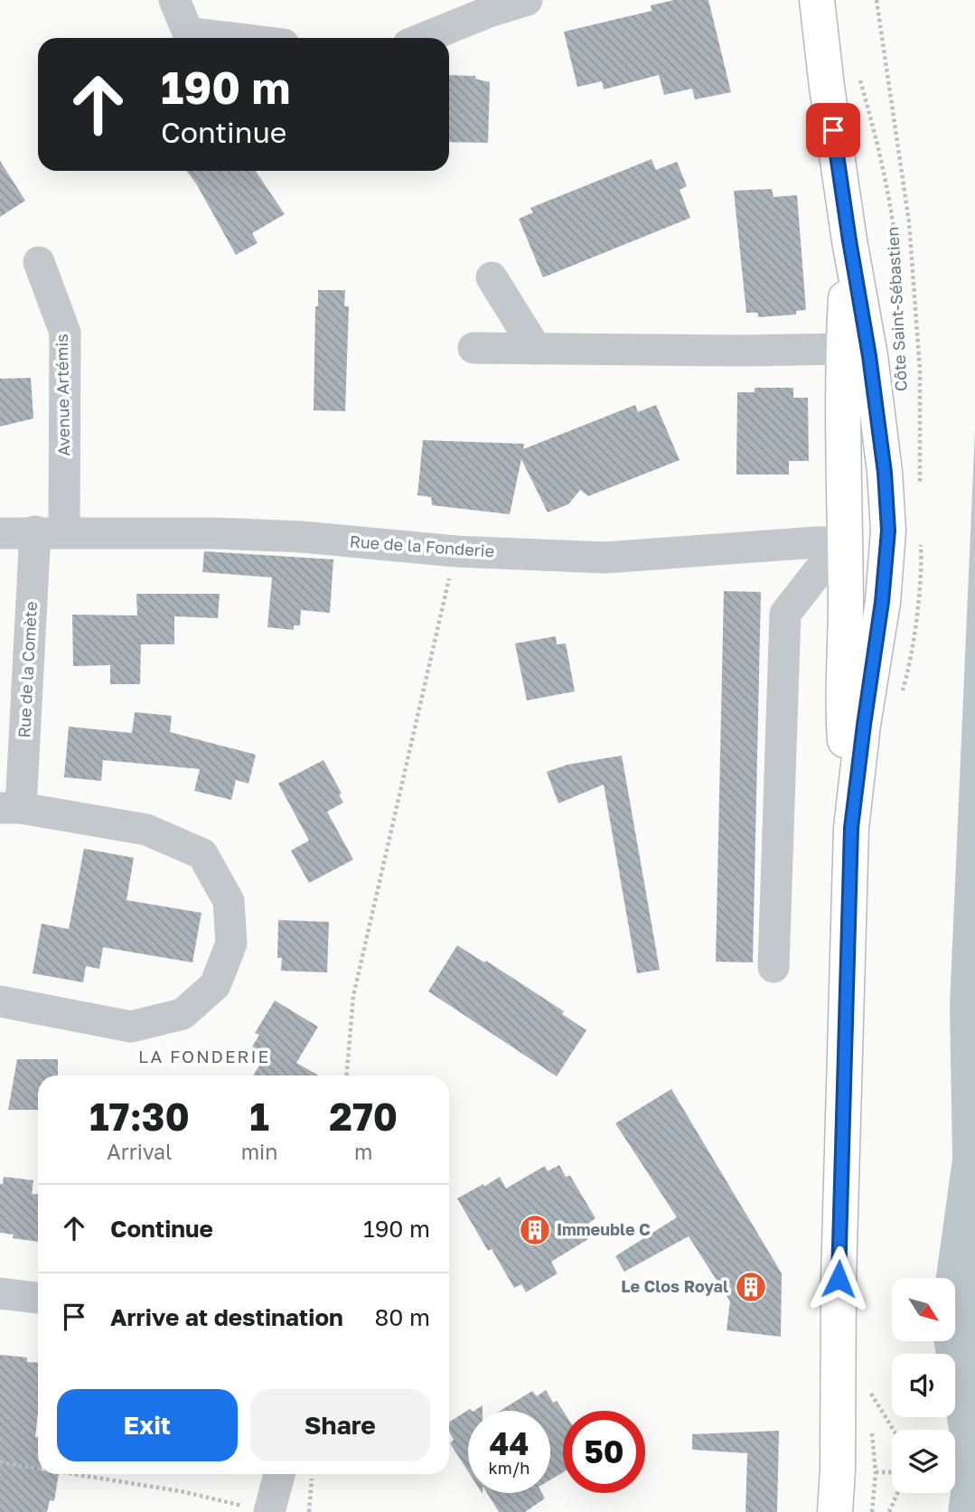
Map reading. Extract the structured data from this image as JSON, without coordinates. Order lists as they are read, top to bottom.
{
  "streets": {
    "main road": ["Côte Saint-Sébastien"],
    "street": ["Avenue Artémis", "Rue de la Fonderie", "Rue de la Comète"]
  },
  "crossings": [
    ["Côte Saint-Sébastien", "Rue de la Fonderie"],
    ["Avenue Artémis", "Rue de la Fonderie"],
    ["Avenue Artémis", "Rue de la Comète"],
    ["Rue de la Fonderie", "Rue de la Comète"]
  ],
  "districts": ["LA FONDERIE"],
  "places": {
    "building": ["Immeuble C", "Le Clos Royal"]
  },
  "north": "bottom right",
  "page": {
    "turn": ["190 m", "Continue"],
    "eta": [
      "17:30",
      "Arrival",
      "1",
      "min",
      "270",
      "m"
    ],
    "list": [
      {
        "name": "Continue",
        "value": "190 m"
      },
      {
        "name": "Arrive at destination",
        "value": "80 m"
      }
    ],
    "buttons": ["Exit", "Share"],
    "speed": "44 km/h",
    "limit": "50"
  }
}
